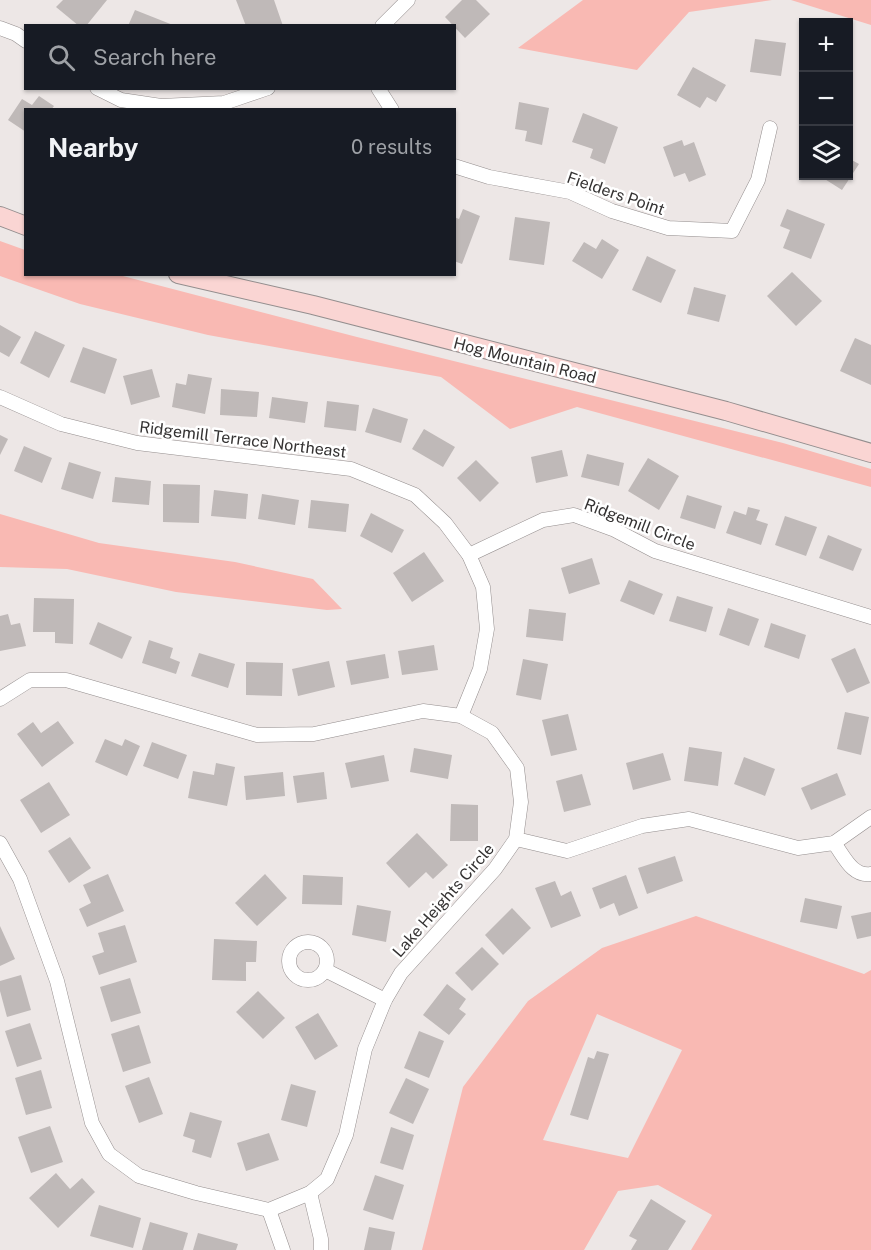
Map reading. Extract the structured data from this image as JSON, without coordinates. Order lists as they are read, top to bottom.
{
  "streets": {
    "street": [
      "Fielders Point",
      "Hog Mountain Road",
      "Ridgemill Terrace Northeast",
      "Ridgemill Circle",
      "Lake Heights Circle"
    ]
  },
  "crossings": [
    ["Ridgemill Terrace Northeast", "Ridgemill Circle"],
    ["Ridgemill Terrace Northeast", "Lake Heights Circle"]
  ],
  "page": {
    "map_buttons": ["+", "−"],
    "search": "Search here",
    "heading": ["Nearby", "0 results"]
  }
}
